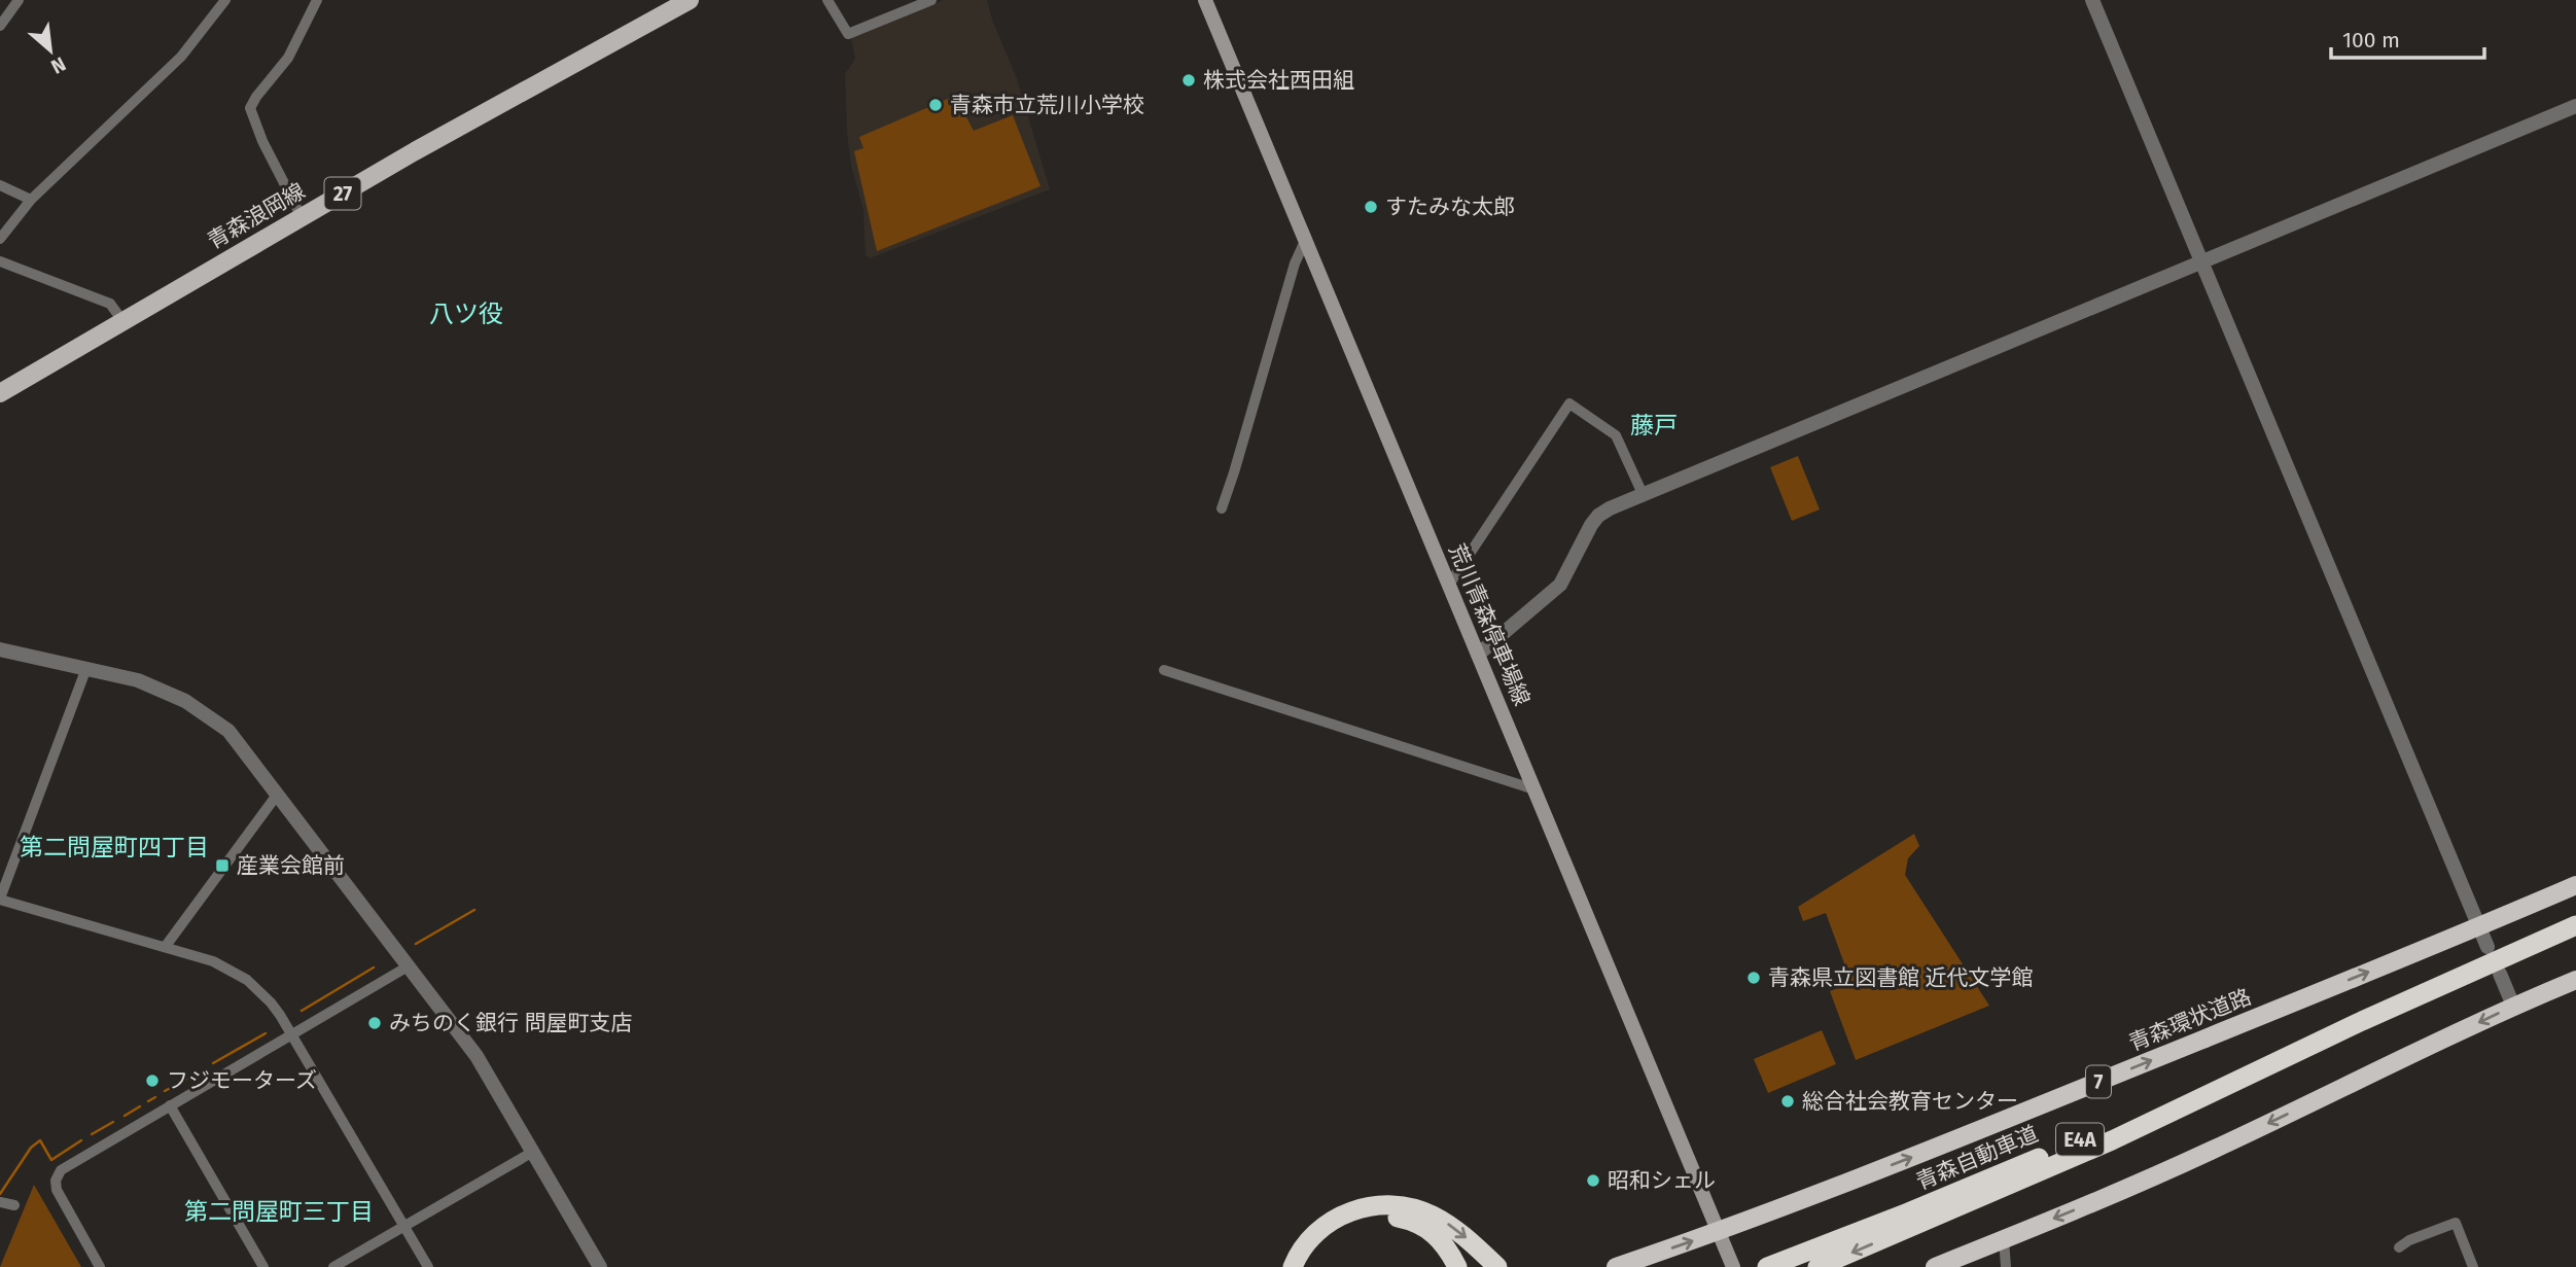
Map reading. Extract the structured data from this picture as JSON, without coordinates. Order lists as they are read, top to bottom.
{
  "streets": {
    "highway": [
      "青森環状道路",
      "7",
      "E4A",
      "青森自動車道"
    ],
    "main road": ["27", "青森浪岡線", "荒川青森停車場線"]
  },
  "crossings": [
    ["荒川青森停車場線", "青森環状道路"]
  ],
  "districts": [
    "八ツ役",
    "藤戸",
    "第二問屋町四丁目",
    "第二問屋町三丁目"
  ],
  "places": {
    "other": [
      "株式会社西田組",
      "青森市立荒川小学校",
      "すたみな太郎",
      "青森県立図書館 近代文学館",
      "みちのく銀行 問屋町支店",
      "フジモーターズ",
      "総合社会教育センター",
      "昭和シェル"
    ],
    "transit": ["産業会館前"]
  },
  "scale_bar": "100 m",
  "north": "bottom right"
}
